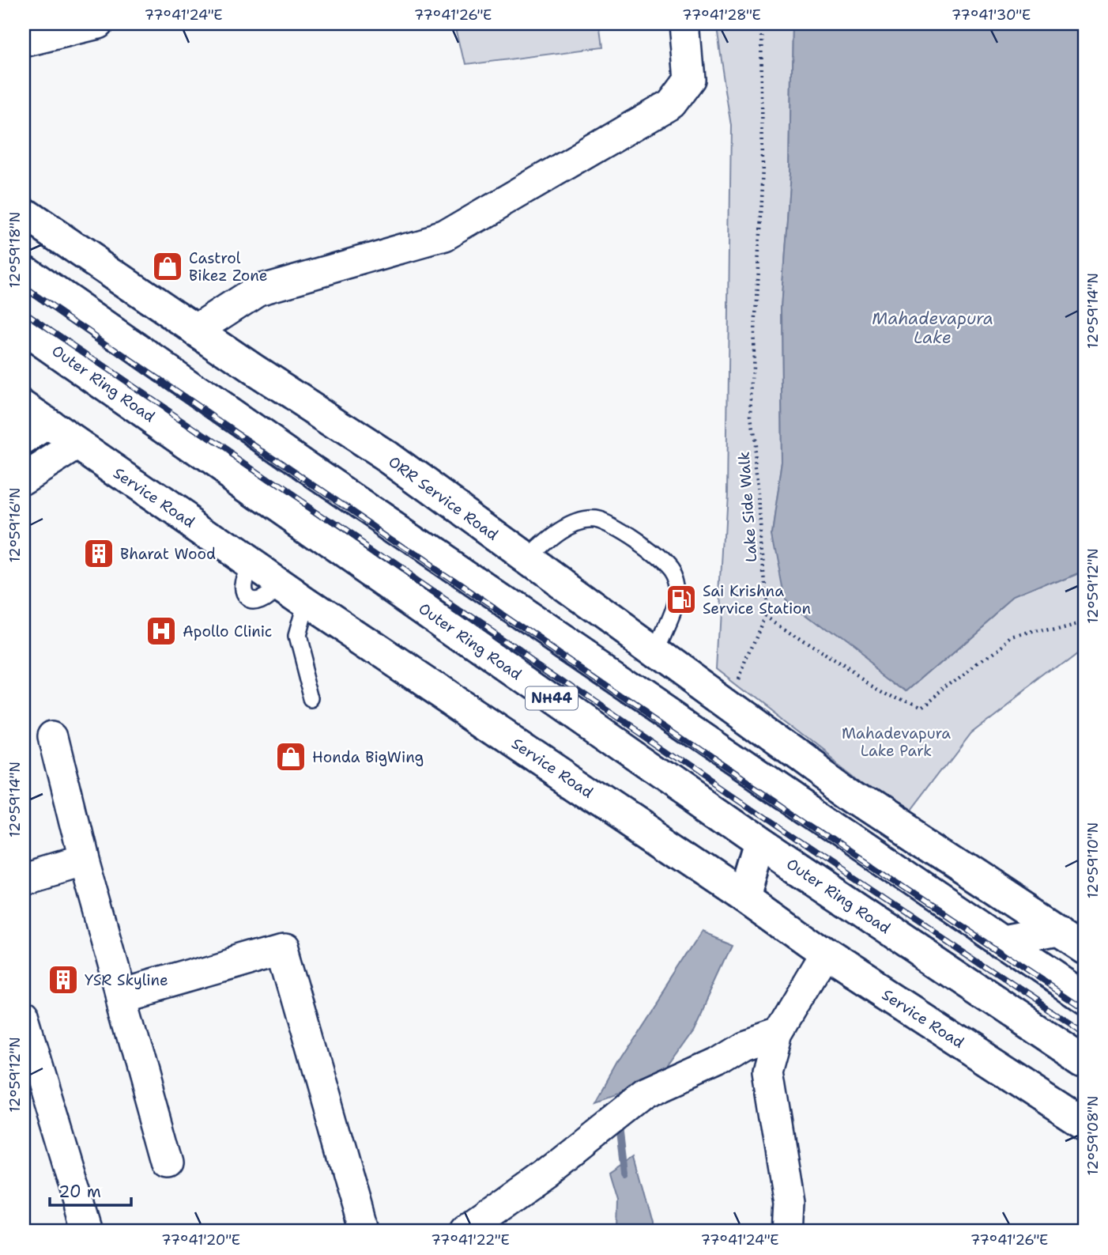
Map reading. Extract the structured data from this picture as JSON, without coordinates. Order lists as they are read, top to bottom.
{
  "streets": {
    "main road": [
      "Outer Ring Road",
      "Service Road",
      "ORR Service Road",
      "NH44"
    ],
    "path": ["Lake Side Walk"]
  },
  "water": ["Mahadevapura Lake"],
  "parks": ["Mahadevapura Lake Park"],
  "places": {
    "shop": ["Castrol Bikez Zone", "Honda BigWing"],
    "building": ["Bharat Wood", "YSR Skyline"],
    "fuel station": ["Sai Krishna Service Station"],
    "hospital": ["Apollo Clinic"]
  },
  "scale_bar": "20 m",
  "coordinates": [
    "77°41'24\"E",
    "77°41'26\"E",
    "77°41'28\"E",
    "77°41'30\"E",
    "12°59'18\"N",
    "12°59'14\"N",
    "12°59'16\"N",
    "12°59'12\"N",
    "12°59'10\"N",
    "12°59'08\"N",
    "77°41'20\"E",
    "77°41'22\"E"
  ]
}
